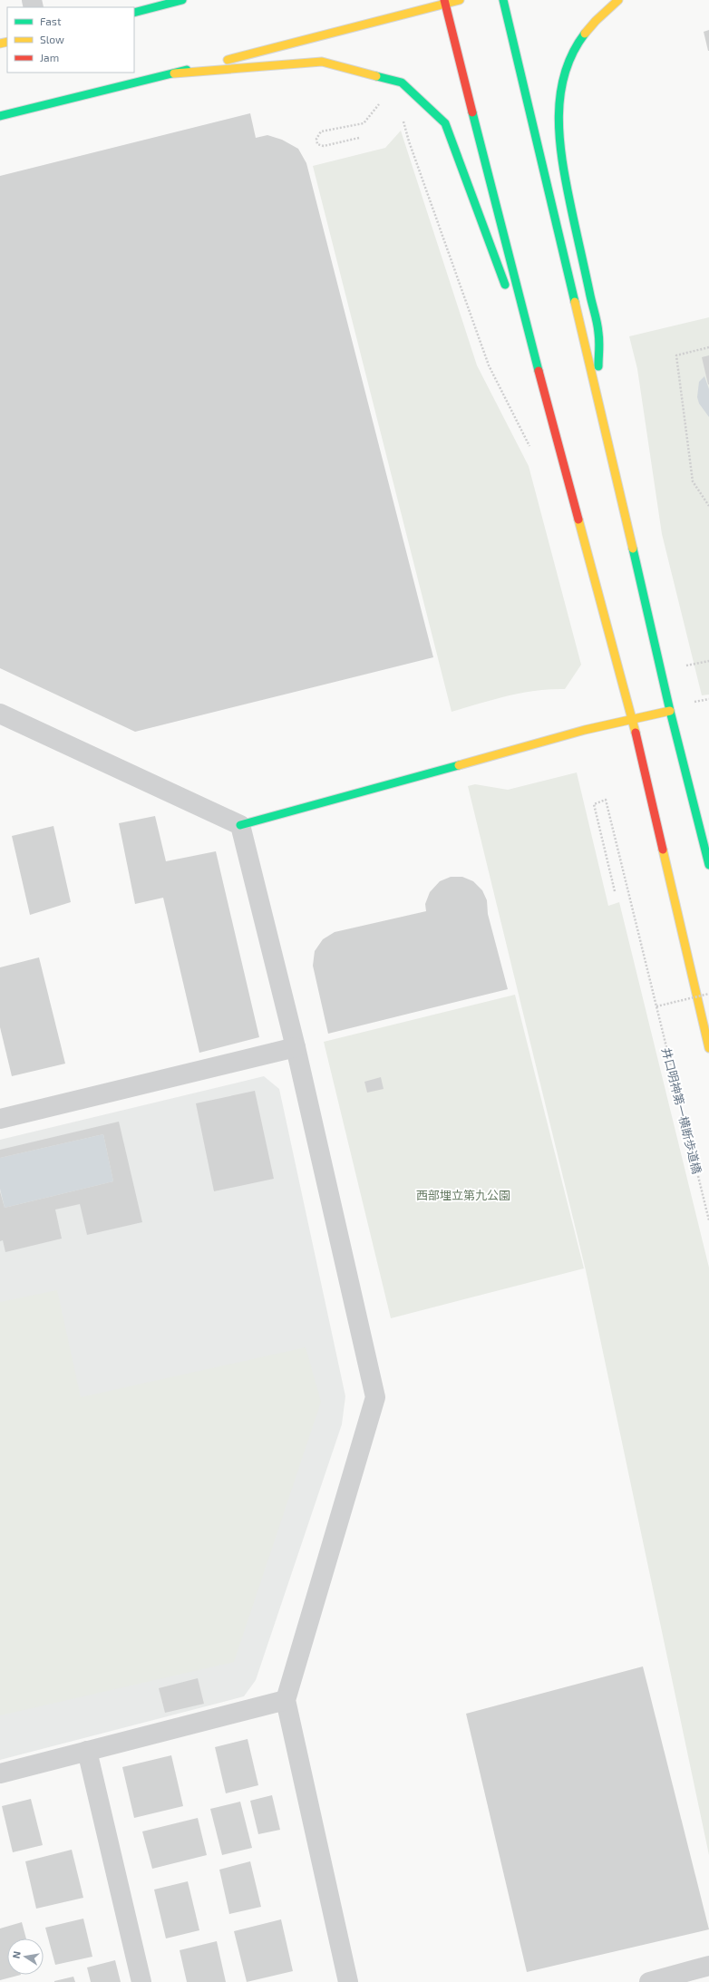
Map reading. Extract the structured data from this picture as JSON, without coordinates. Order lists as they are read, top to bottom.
{
  "streets": {
    "path": ["井口明神第一横断歩道橋"]
  },
  "parks": ["西部埋立第九公園"],
  "legend": ["Fast", "Slow", "Jam"],
  "north": "left"
}
